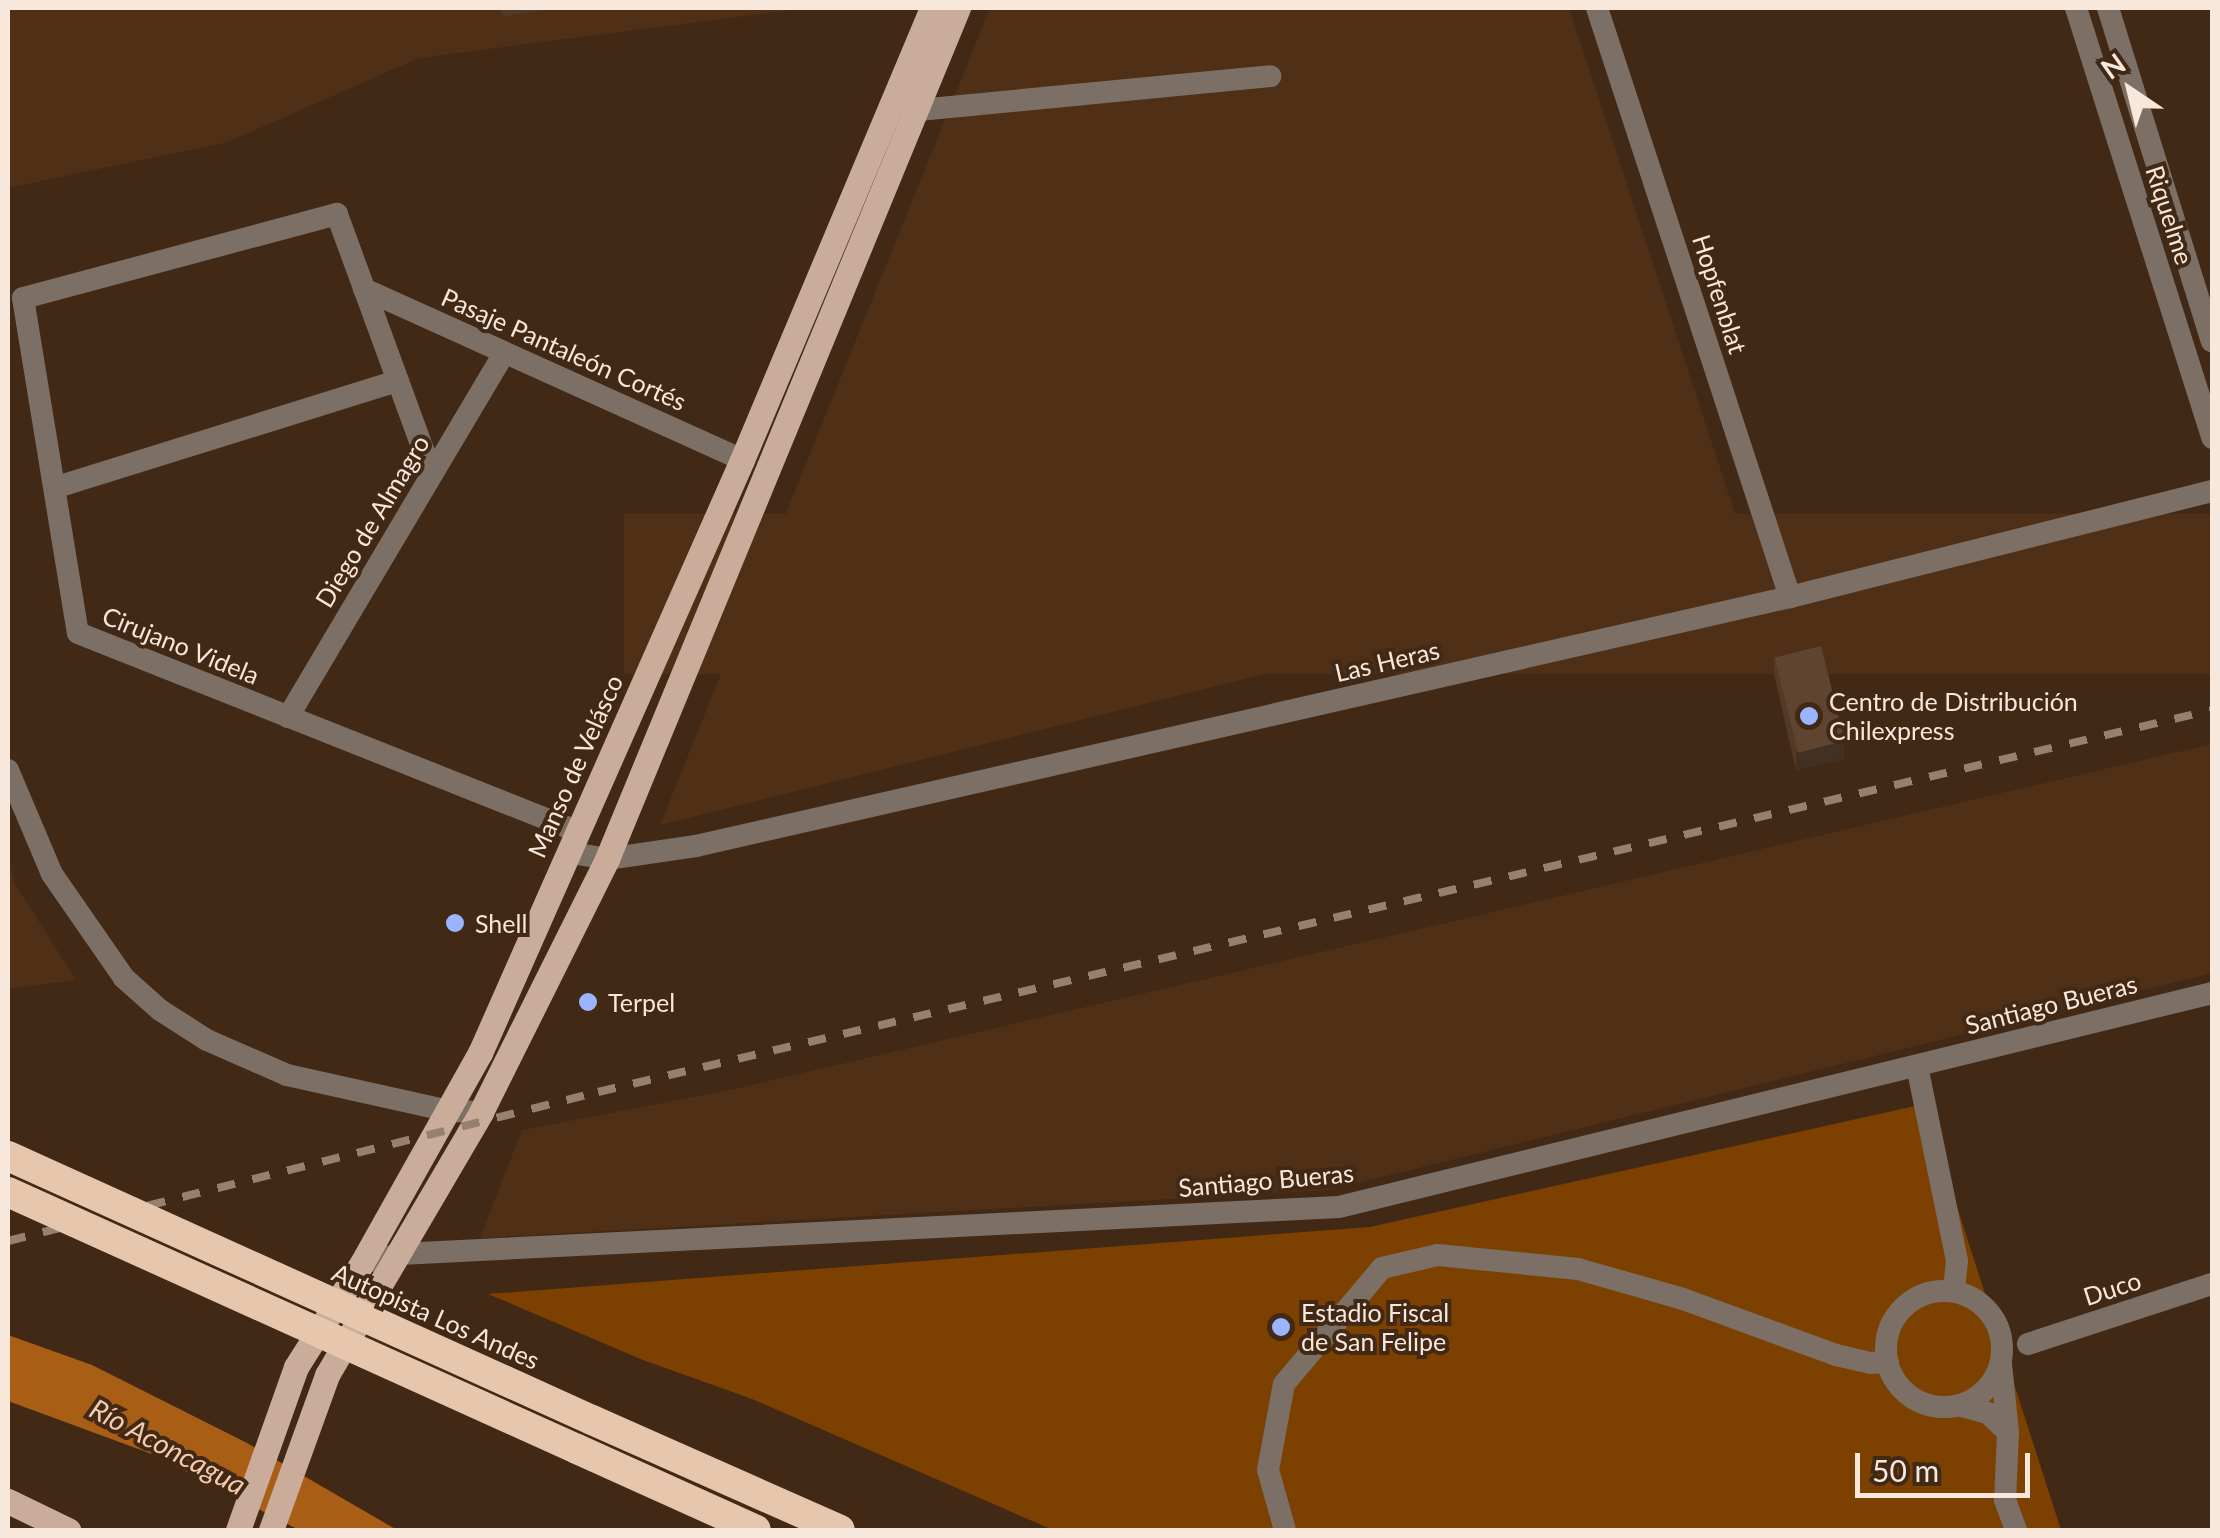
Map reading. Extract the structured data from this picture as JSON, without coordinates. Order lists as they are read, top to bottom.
{
  "streets": {
    "highway": ["Autopista Los Andes"],
    "main road": ["Manso de Velásco"],
    "street": [
      "Riquelme",
      "Hopfenblat",
      "Pasaje Pantaleón Cortés",
      "Diego de Almagro",
      "Cirujano Videla",
      "Las Heras",
      "Santiago Bueras",
      "Duco"
    ]
  },
  "crossings": [
    ["Hopfenblat", "Las Heras"],
    ["Pasaje Pantaleón Cortés", "Diego de Almagro"],
    ["Pasaje Pantaleón Cortés", "Cirujano Videla"],
    ["Pasaje Pantaleón Cortés", "Manso de Velásco"],
    ["Diego de Almagro", "Cirujano Videla"],
    ["Cirujano Videla", "Las Heras"],
    ["Cirujano Videla", "Manso de Velásco"],
    ["Las Heras", "Manso de Velásco"],
    ["Manso de Velásco", "Santiago Bueras"]
  ],
  "water": ["Río Aconcagua"],
  "places": [
    "Centro de Distribución Chilexpress",
    "Shell",
    "Terpel",
    "Estadio Fiscal de San Felipe"
  ],
  "scale_bar": "50 m",
  "north": "top left"
}
